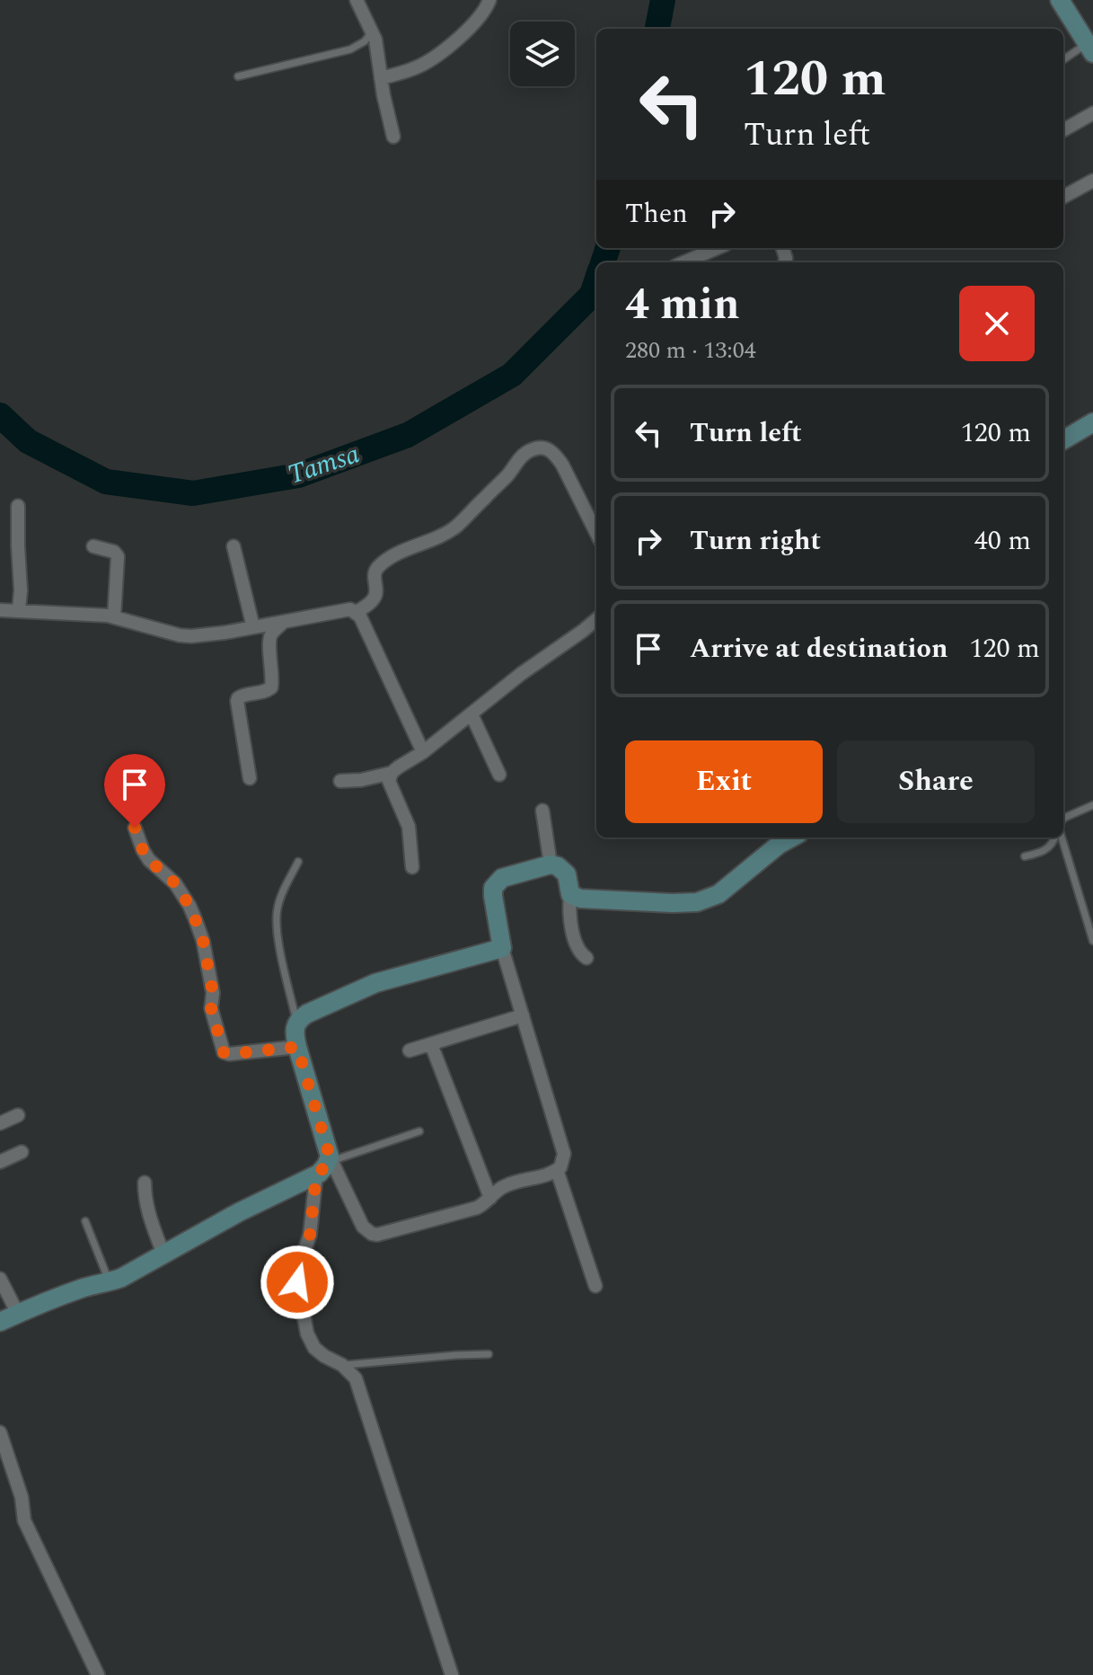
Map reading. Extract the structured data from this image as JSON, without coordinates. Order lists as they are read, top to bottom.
{
  "water": ["Tamsa"],
  "page": {
    "turn": ["120 m", "Turn left"],
    "then": "Then",
    "heading": ["4 min", "280 m · 13:04"],
    "list": [
      {
        "name": "Turn left",
        "value": "120 m"
      },
      {
        "name": "Turn right",
        "value": "40 m"
      },
      {
        "name": "Arrive at destination",
        "value": "120 m"
      }
    ],
    "buttons": ["Exit", "Share"]
  }
}
